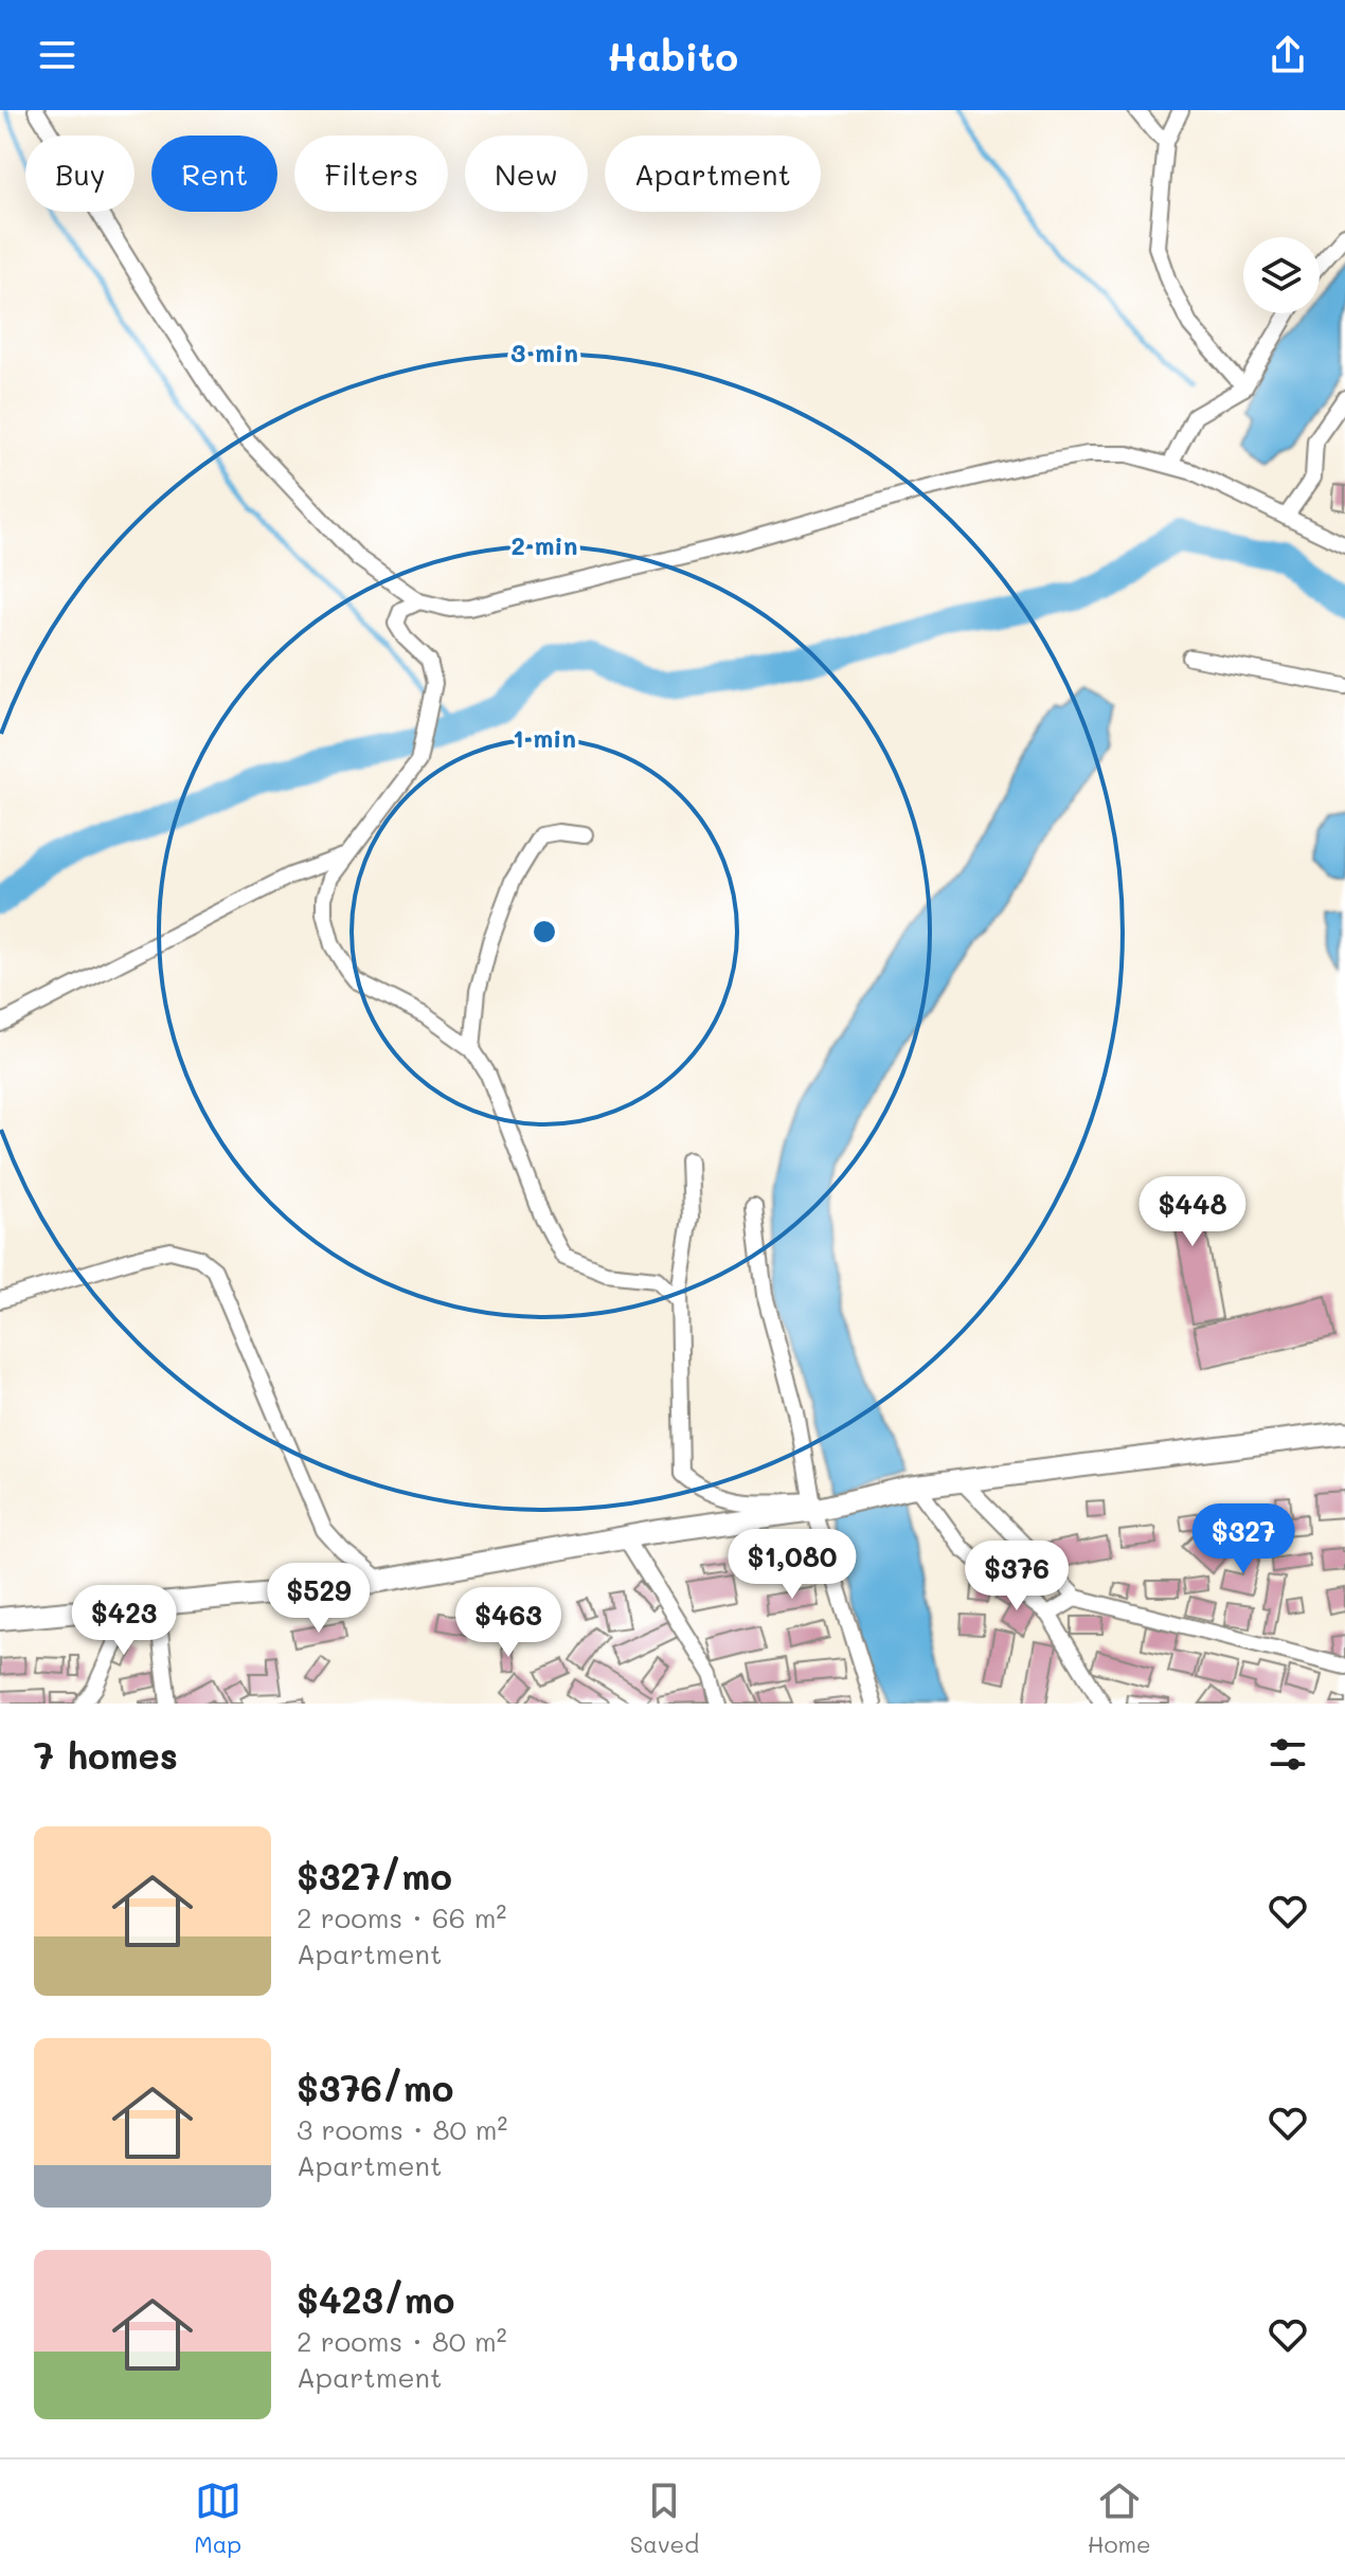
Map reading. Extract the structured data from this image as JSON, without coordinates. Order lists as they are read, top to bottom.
{
  "page": {
    "header": "Habito",
    "chip": [
      "Buy",
      "Rent",
      "Filters",
      "New",
      "Apartment"
    ],
    "price": [
      "$448",
      "$327",
      "$1,080",
      "$376",
      "$529",
      "$423",
      "$463"
    ],
    "heading": "7 homes",
    "list": [
      {
        "name": "$327/mo",
        "note": "2 rooms · 66 m² · Apartment"
      },
      {
        "name": "$376/mo",
        "note": "3 rooms · 80 m² · Apartment"
      },
      {
        "name": "$423/mo",
        "note": "2 rooms · 80 m² · Apartment"
      }
    ],
    "tabs": ["Map", "Saved", "Home"]
  },
  "rings": ["3 min", "2 min", "1 min"]
}
